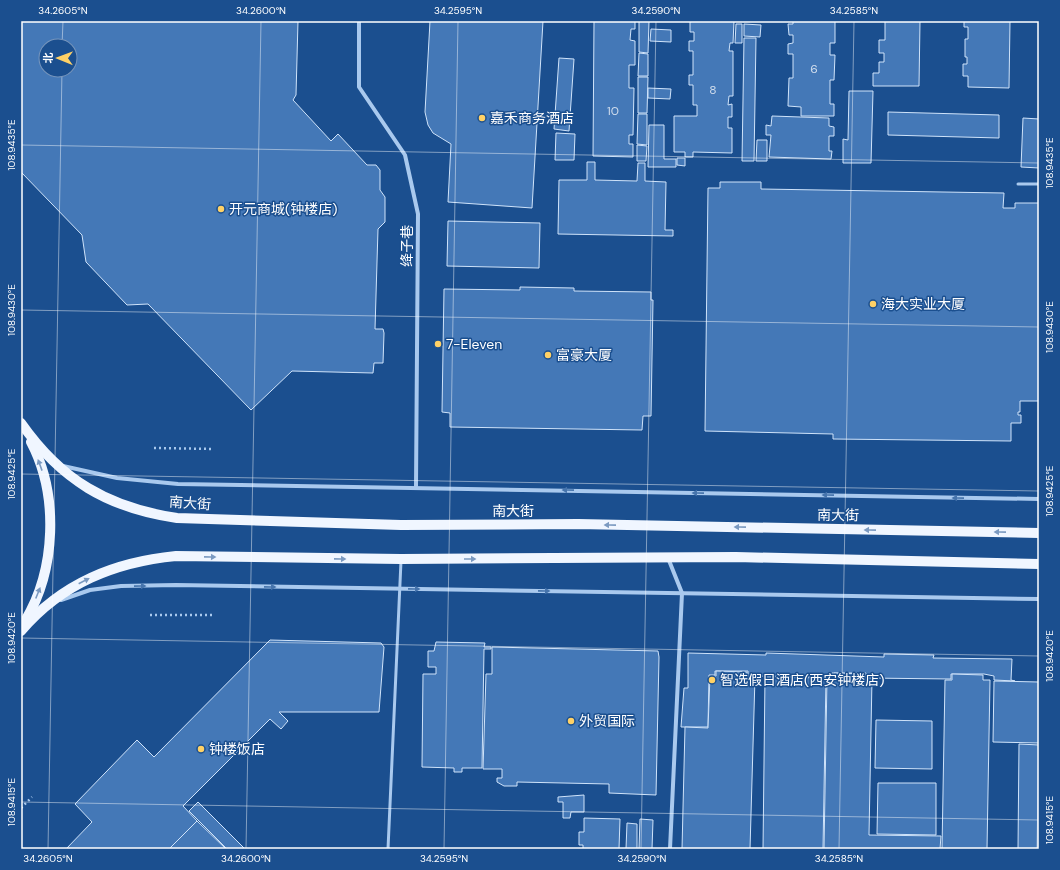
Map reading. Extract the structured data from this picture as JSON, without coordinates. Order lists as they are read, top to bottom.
{
  "streets": {
    "main road": ["南大街"],
    "street": ["绛子巷"]
  },
  "places": [
    "嘉禾商务酒店",
    "开元商城(钟楼店)",
    "海大实业大厦",
    "7-Eleven",
    "富豪大厦",
    "智选假日酒店(西安钟楼店)",
    "外贸国际",
    "钟楼饭店"
  ],
  "house_numbers": ["6", "8", "10"],
  "north": "left",
  "coordinates": [
    "34.2605°N",
    "34.2600°N",
    "34.2595°N",
    "34.2590°N",
    "34.2585°N",
    "108.9435°E",
    "108.9430°E",
    "108.9425°E",
    "108.9420°E",
    "108.9415°E"
  ]
}
